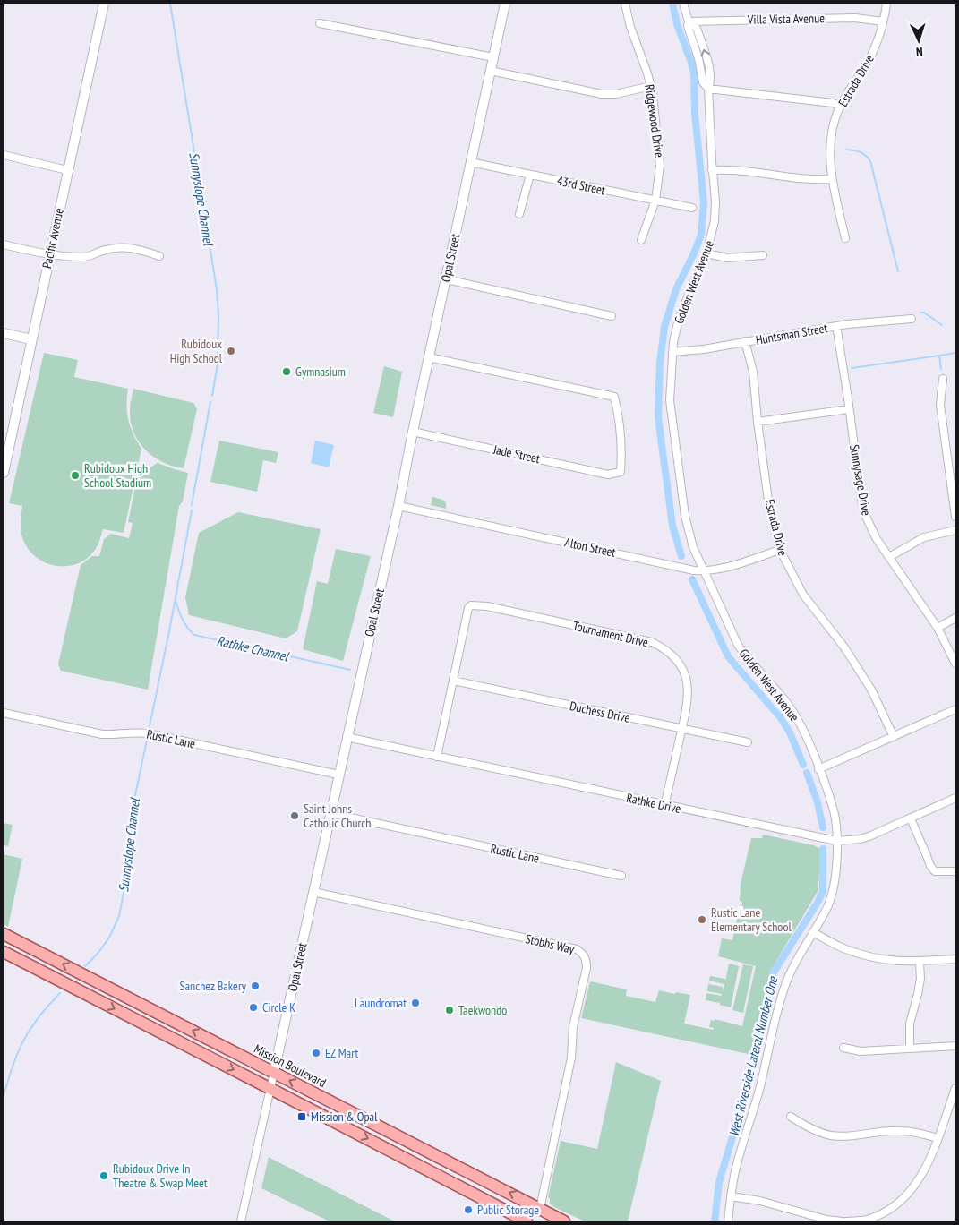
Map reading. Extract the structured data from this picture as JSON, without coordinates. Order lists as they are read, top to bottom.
{
  "streets": {
    "main road": ["Mission Boulevard"],
    "street": [
      "Villa Vista Avenue",
      "Estrada Drive",
      "Ridgewood Drive",
      "43rd Street",
      "Pacific Avenue",
      "Opal Street",
      "Golden West Avenue",
      "Huntsman Street",
      "Jade Street",
      "Sunnysage Drive",
      "Alton Street",
      "Tournament Drive",
      "Duchess Drive",
      "Rustic Lane",
      "Rathke Drive",
      "Stobbs Way"
    ]
  },
  "crossings": [
    ["Villa Vista Avenue", "Estrada Drive"],
    ["Villa Vista Avenue", "Golden West Avenue"],
    ["Estrada Drive", "Huntsman Street"],
    ["Estrada Drive", "Alton Street"],
    ["Ridgewood Drive", "43rd Street"],
    ["43rd Street", "Opal Street"],
    ["Opal Street", "Jade Street"],
    ["Opal Street", "Alton Street"],
    ["Opal Street", "Rustic Lane"],
    ["Opal Street", "Rathke Drive"],
    ["Opal Street", "Stobbs Way"],
    ["Opal Street", "Mission Boulevard"],
    ["Golden West Avenue", "Huntsman Street"],
    ["Golden West Avenue", "Alton Street"],
    ["Golden West Avenue", "Rathke Drive"],
    ["Huntsman Street", "Sunnysage Drive"],
    ["Tournament Drive", "Duchess Drive"],
    ["Tournament Drive", "Rathke Drive"],
    ["Stobbs Way", "Mission Boulevard"]
  ],
  "water": ["Sunnyslope Channel", "Rathke Channel", "West Riverside Lateral Number One"],
  "places": {
    "other": [
      "Rubidoux High School",
      "Gymnasium",
      "Rubidoux High School Stadium",
      "Saint Johns Catholic Church",
      "Rustic Lane Elementary School",
      "Sanchez Bakery",
      "Laundromat",
      "Circle K",
      "Taekwondo",
      "EZ Mart",
      "Rubidoux Drive In Theatre & Swap Meet",
      "Public Storage"
    ],
    "transit": ["Mission & Opal"]
  },
  "north": "bottom"
}
